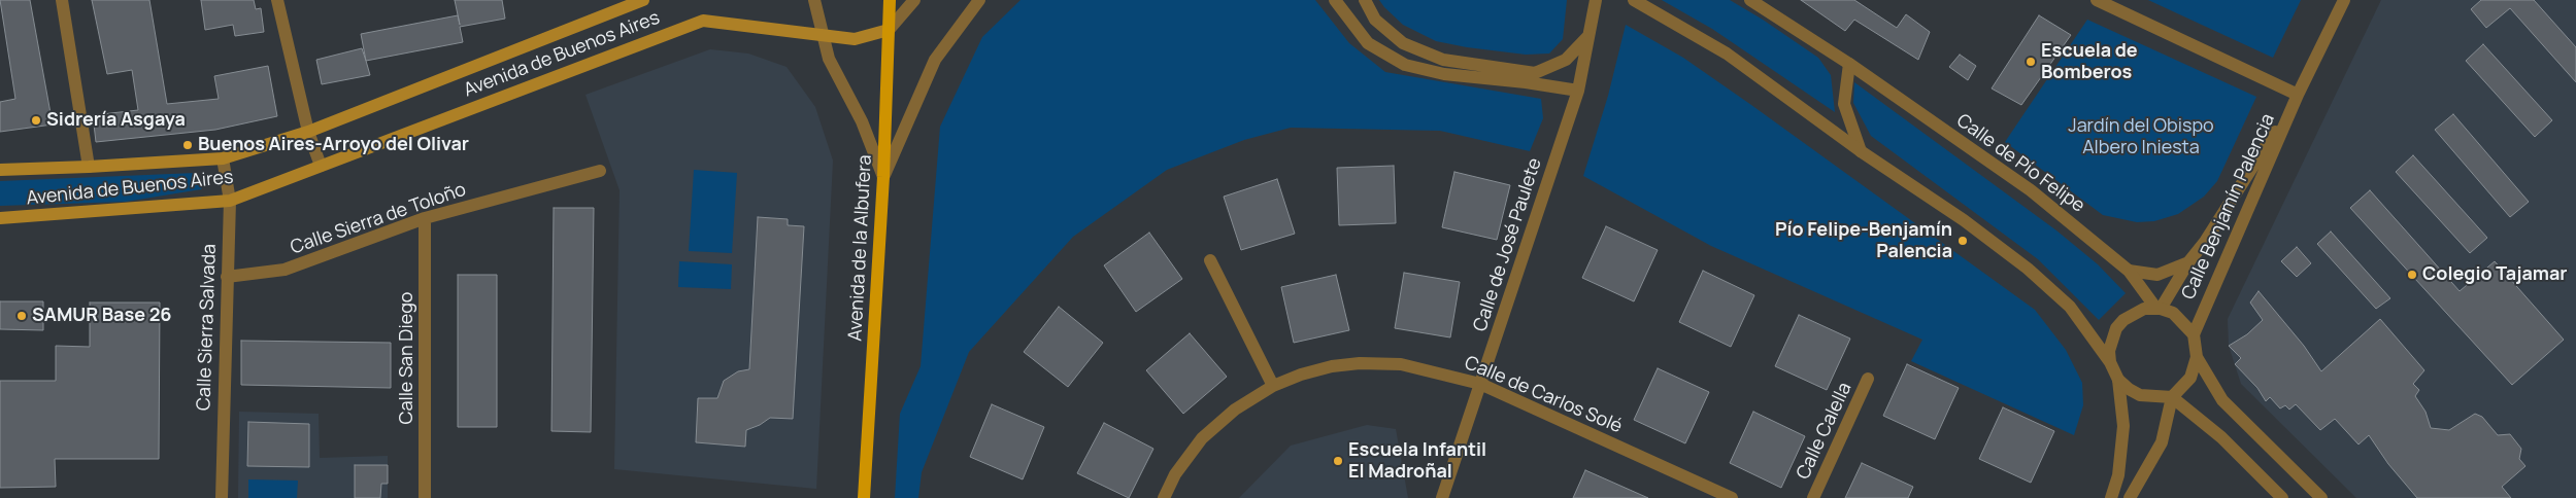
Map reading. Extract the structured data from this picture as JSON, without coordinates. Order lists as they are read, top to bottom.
{
  "streets": {
    "main road": ["Avenida de Buenos Aires", "Avenida de la Albufera"],
    "street": [
      "Calle de Pío Felipe",
      "Calle Benjamín Palencia",
      "Calle Sierra de Toloño",
      "Calle de José Paulete",
      "Calle Sierra Salvada",
      "Calle San Diego",
      "Calle de Carlos Solé",
      "Calle Calella"
    ]
  },
  "crossings": [
    ["Avenida de Buenos Aires", "Avenida de la Albufera"],
    ["Avenida de Buenos Aires", "Calle Sierra Salvada"],
    ["Calle de Pío Felipe", "Calle Benjamín Palencia"],
    ["Calle Sierra de Toloño", "Calle Sierra Salvada"],
    ["Calle Sierra de Toloño", "Calle San Diego"],
    ["Calle de José Paulete", "Calle de Carlos Solé"]
  ],
  "parks": ["Jardín del Obispo Albero Iniesta"],
  "places": [
    "Escuela de Bomberos",
    "Sidrería Asgaya",
    "Buenos Aires-Arroyo del Olivar",
    "Pío Felipe-Benjamín Palencia",
    "Colegio Tajamar",
    "SAMUR Base 26",
    "Escuela Infantil El Madroñal"
  ]
}
